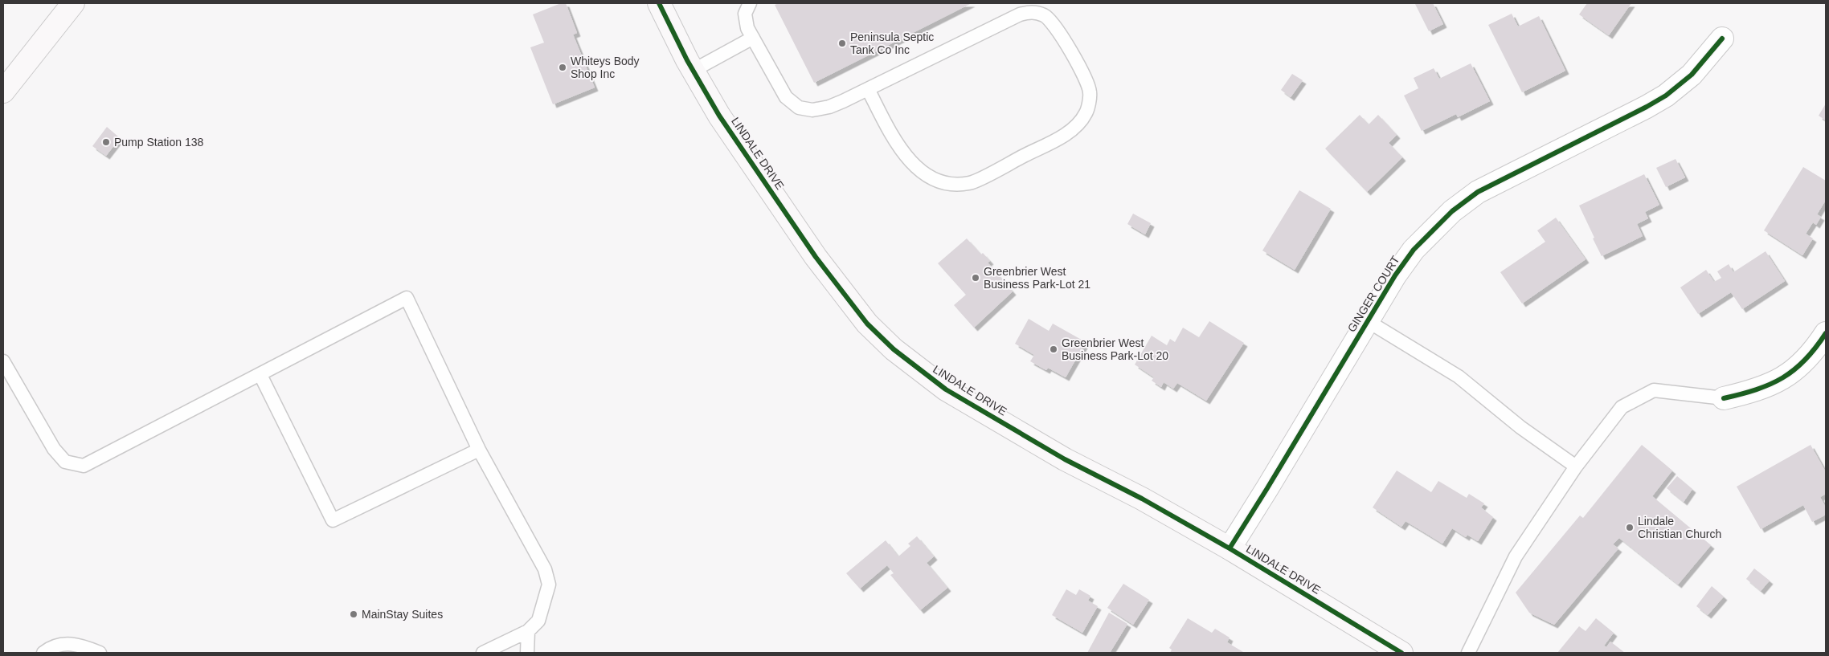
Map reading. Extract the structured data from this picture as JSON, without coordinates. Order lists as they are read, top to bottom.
{
  "streets": {
    "street": ["LINDALE DRIVE", "GINGER COURT"]
  },
  "crossings": [
    ["LINDALE DRIVE", "GINGER COURT"]
  ],
  "places": [
    "Peninsula Septic Tank Co Inc",
    "Whiteys Body Shop Inc",
    "Pump Station 138",
    "Greenbrier West Business Park-Lot 21",
    "Greenbrier West Business Park-Lot 20",
    "Lindale Christian Church",
    "MainStay Suites"
  ]
}
